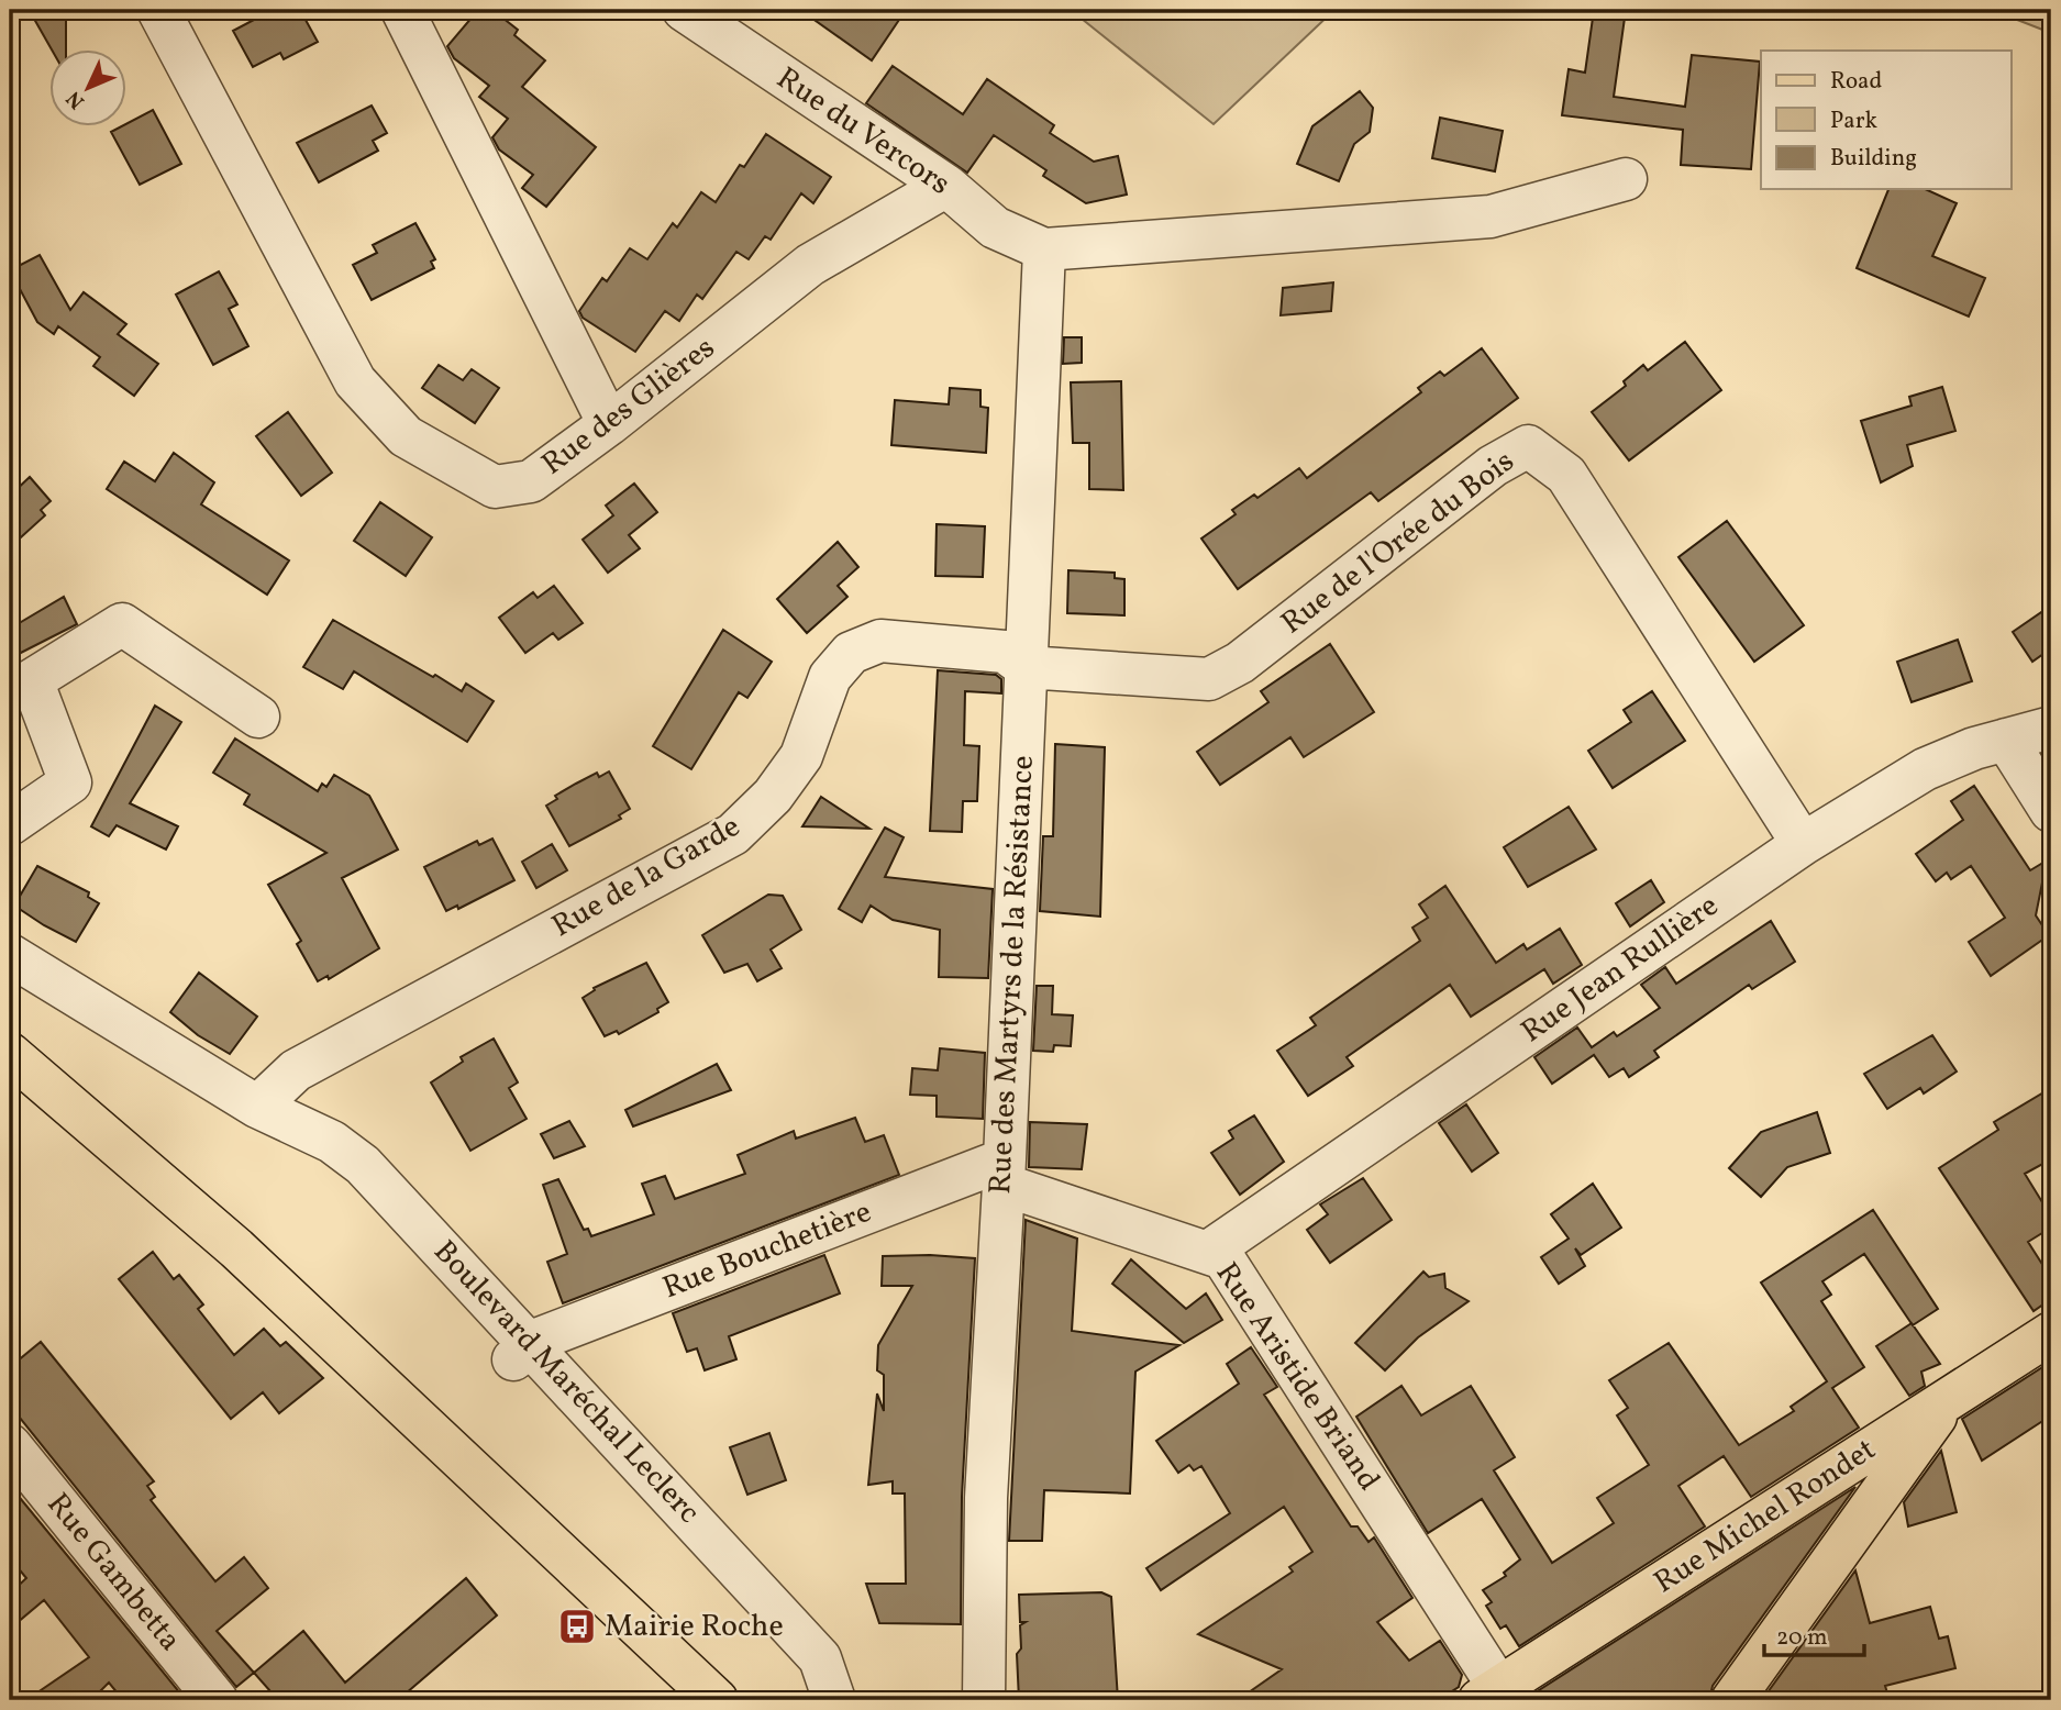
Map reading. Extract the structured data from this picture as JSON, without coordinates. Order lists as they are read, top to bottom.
{
  "streets": {
    "main road": ["Rue Michel Rondet"],
    "street": [
      "Rue du Vercors",
      "Rue des Glières",
      "Rue de l'Orée du Bois",
      "Rue de la Garde",
      "Rue Jean Rullière",
      "Rue des Martyrs de la Résistance",
      "Rue Bouchetière",
      "Rue Aristide Briand",
      "Boulevard Maréchal Leclerc",
      "Rue Gambetta"
    ]
  },
  "crossings": [
    ["Rue du Vercors", "Rue des Glières"],
    ["Rue du Vercors", "Rue des Martyrs de la Résistance"],
    ["Rue de l'Orée du Bois", "Rue de la Garde"],
    ["Rue de l'Orée du Bois", "Rue Jean Rullière"],
    ["Rue de l'Orée du Bois", "Rue des Martyrs de la Résistance"],
    ["Rue de la Garde", "Rue des Martyrs de la Résistance"],
    ["Rue de la Garde", "Boulevard Maréchal Leclerc"],
    ["Rue Jean Rullière", "Rue Aristide Briand"],
    ["Rue des Martyrs de la Résistance", "Rue Bouchetière"],
    ["Rue des Martyrs de la Résistance", "Rue Aristide Briand"],
    ["Rue Bouchetière", "Rue Aristide Briand"],
    ["Rue Bouchetière", "Boulevard Maréchal Leclerc"],
    ["Rue Aristide Briand", "Rue Michel Rondet"]
  ],
  "places": {
    "bus stop": ["Mairie Roche"]
  },
  "legend": ["Road", "Park", "Building"],
  "scale_bar": "20 m",
  "north": "bottom left"
}
